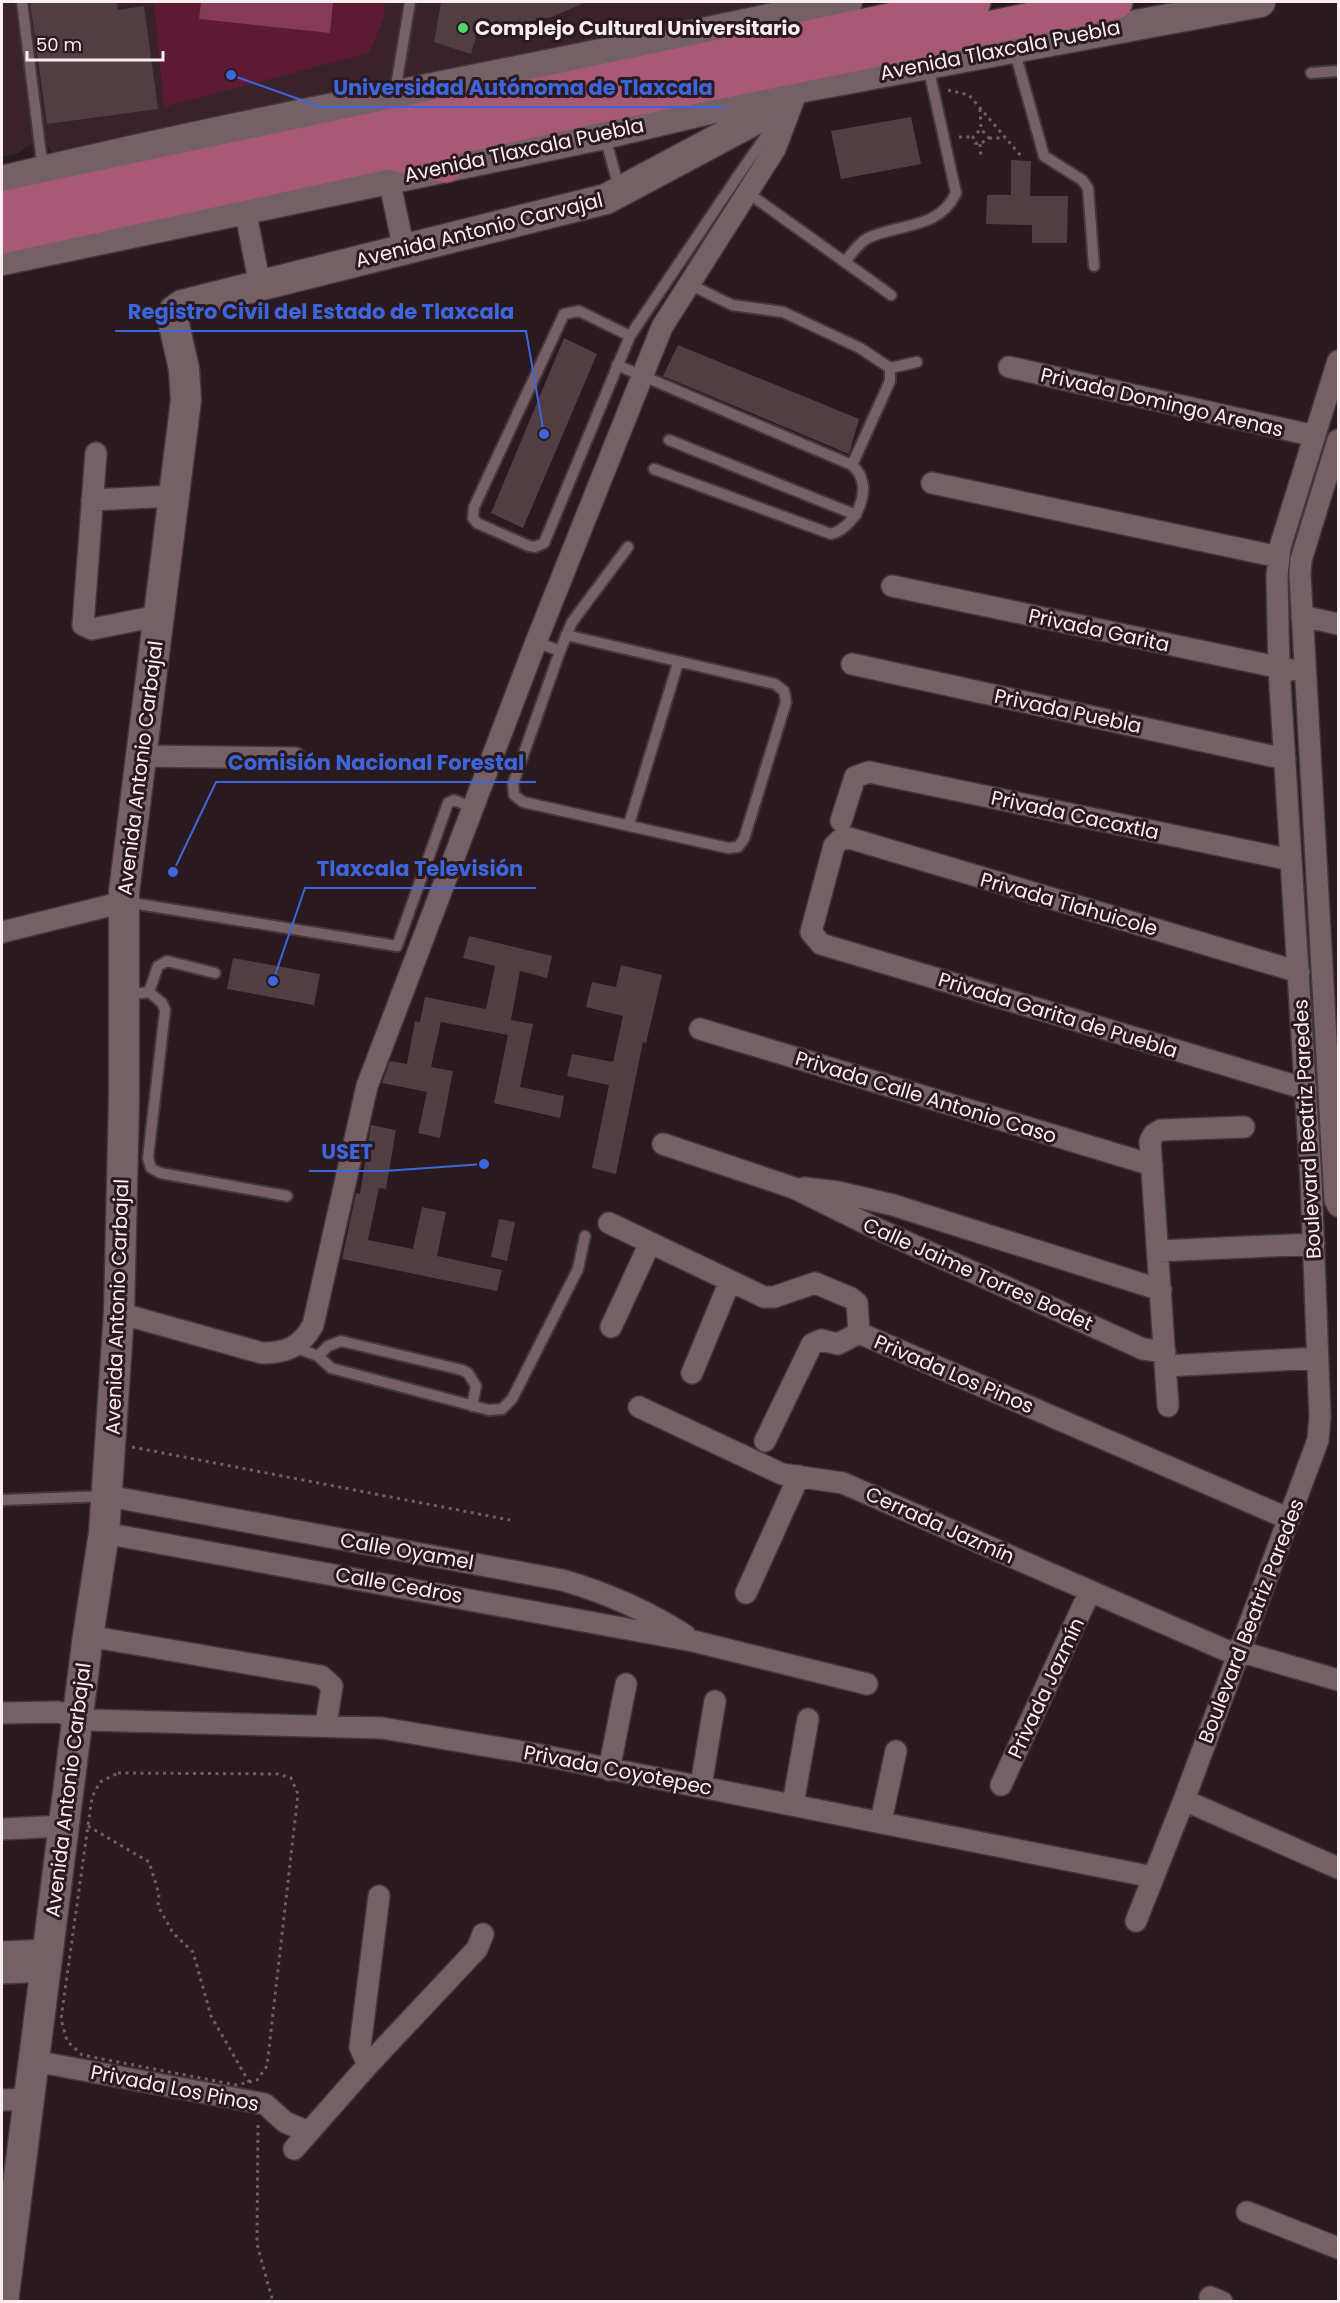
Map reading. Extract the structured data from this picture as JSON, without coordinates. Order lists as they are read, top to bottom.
{
  "streets": {
    "main road": ["Avenida Tlaxcala Puebla"],
    "street": [
      "Avenida Antonio Carvajal",
      "Privada Domingo Arenas",
      "Privada Garita",
      "Privada Puebla",
      "Avenida Antonio Carbajal",
      "Privada Cacaxtla",
      "Privada Tlahuicole",
      "Privada Garita de Puebla",
      "Privada Calle Antonio Caso",
      "Boulevard Beatriz Paredes",
      "Calle Jaime Torres Bodet",
      "Privada Los Pinos",
      "Cerrada Jazmín",
      "Calle Oyamel",
      "Calle Cedros",
      "Privada Jazmín",
      "Privada Coyotepec"
    ]
  },
  "crossings": [
    ["Avenida Tlaxcala Puebla", "Avenida Antonio Carvajal"],
    ["Avenida Antonio Carvajal", "Avenida Antonio Carbajal"],
    ["Privada Domingo Arenas", "Boulevard Beatriz Paredes"],
    ["Privada Garita", "Boulevard Beatriz Paredes"],
    ["Privada Puebla", "Boulevard Beatriz Paredes"],
    ["Avenida Antonio Carbajal", "Privada Los Pinos"],
    ["Avenida Antonio Carbajal", "Calle Oyamel"],
    ["Avenida Antonio Carbajal", "Calle Cedros"],
    ["Avenida Antonio Carbajal", "Privada Coyotepec"],
    ["Privada Cacaxtla", "Privada Tlahuicole"],
    ["Privada Cacaxtla", "Privada Garita de Puebla"],
    ["Privada Cacaxtla", "Boulevard Beatriz Paredes"],
    ["Privada Tlahuicole", "Privada Garita de Puebla"],
    ["Privada Tlahuicole", "Boulevard Beatriz Paredes"],
    ["Privada Garita de Puebla", "Boulevard Beatriz Paredes"],
    ["Boulevard Beatriz Paredes", "Calle Jaime Torres Bodet"],
    ["Boulevard Beatriz Paredes", "Privada Los Pinos"],
    ["Boulevard Beatriz Paredes", "Cerrada Jazmín"],
    ["Boulevard Beatriz Paredes", "Privada Coyotepec"],
    ["Cerrada Jazmín", "Privada Jazmín"],
    ["Calle Oyamel", "Calle Cedros"]
  ],
  "places": [
    "Complejo Cultural Universitario",
    "Universidad Autónoma de Tlaxcala",
    "Registro Civil del Estado de Tlaxcala",
    "Comisión Nacional Forestal",
    "Tlaxcala Televisión",
    "USET"
  ],
  "scale_bar": "50 m"
}
